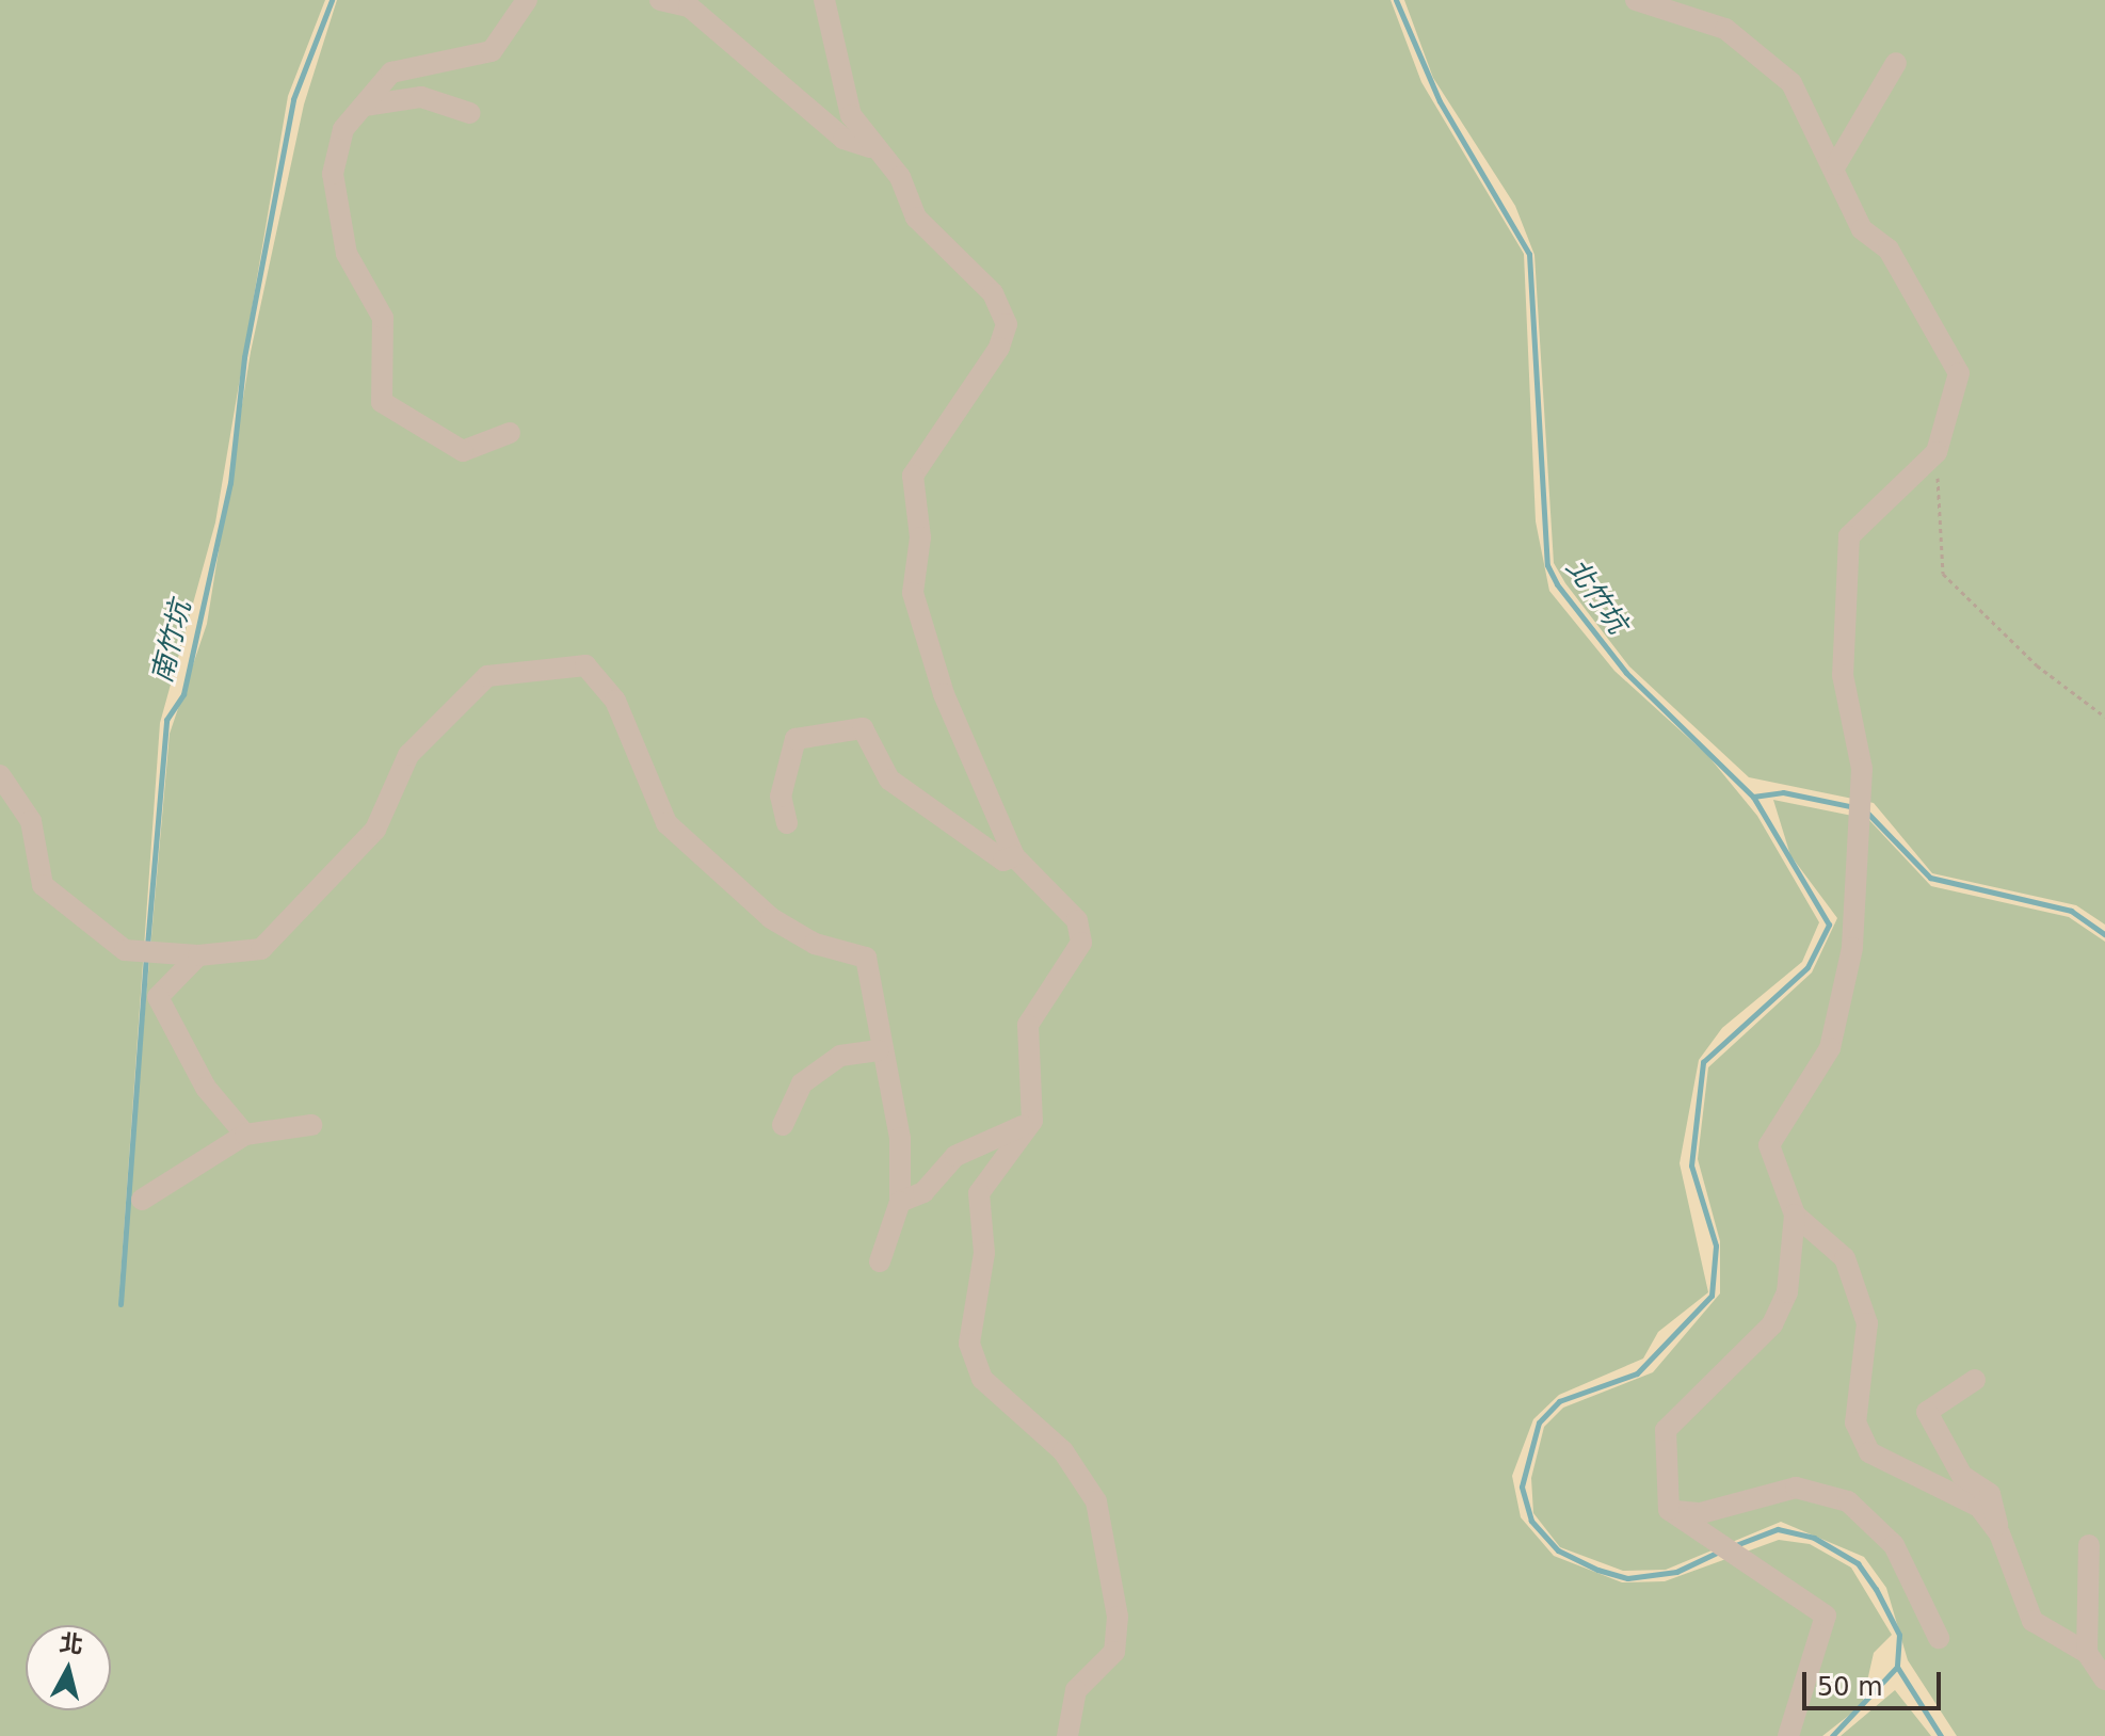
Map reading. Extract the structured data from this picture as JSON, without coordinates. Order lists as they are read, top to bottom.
{
  "water": ["北竹坑", "南竹坑"],
  "scale_bar": "50 m",
  "north": "top"
}
